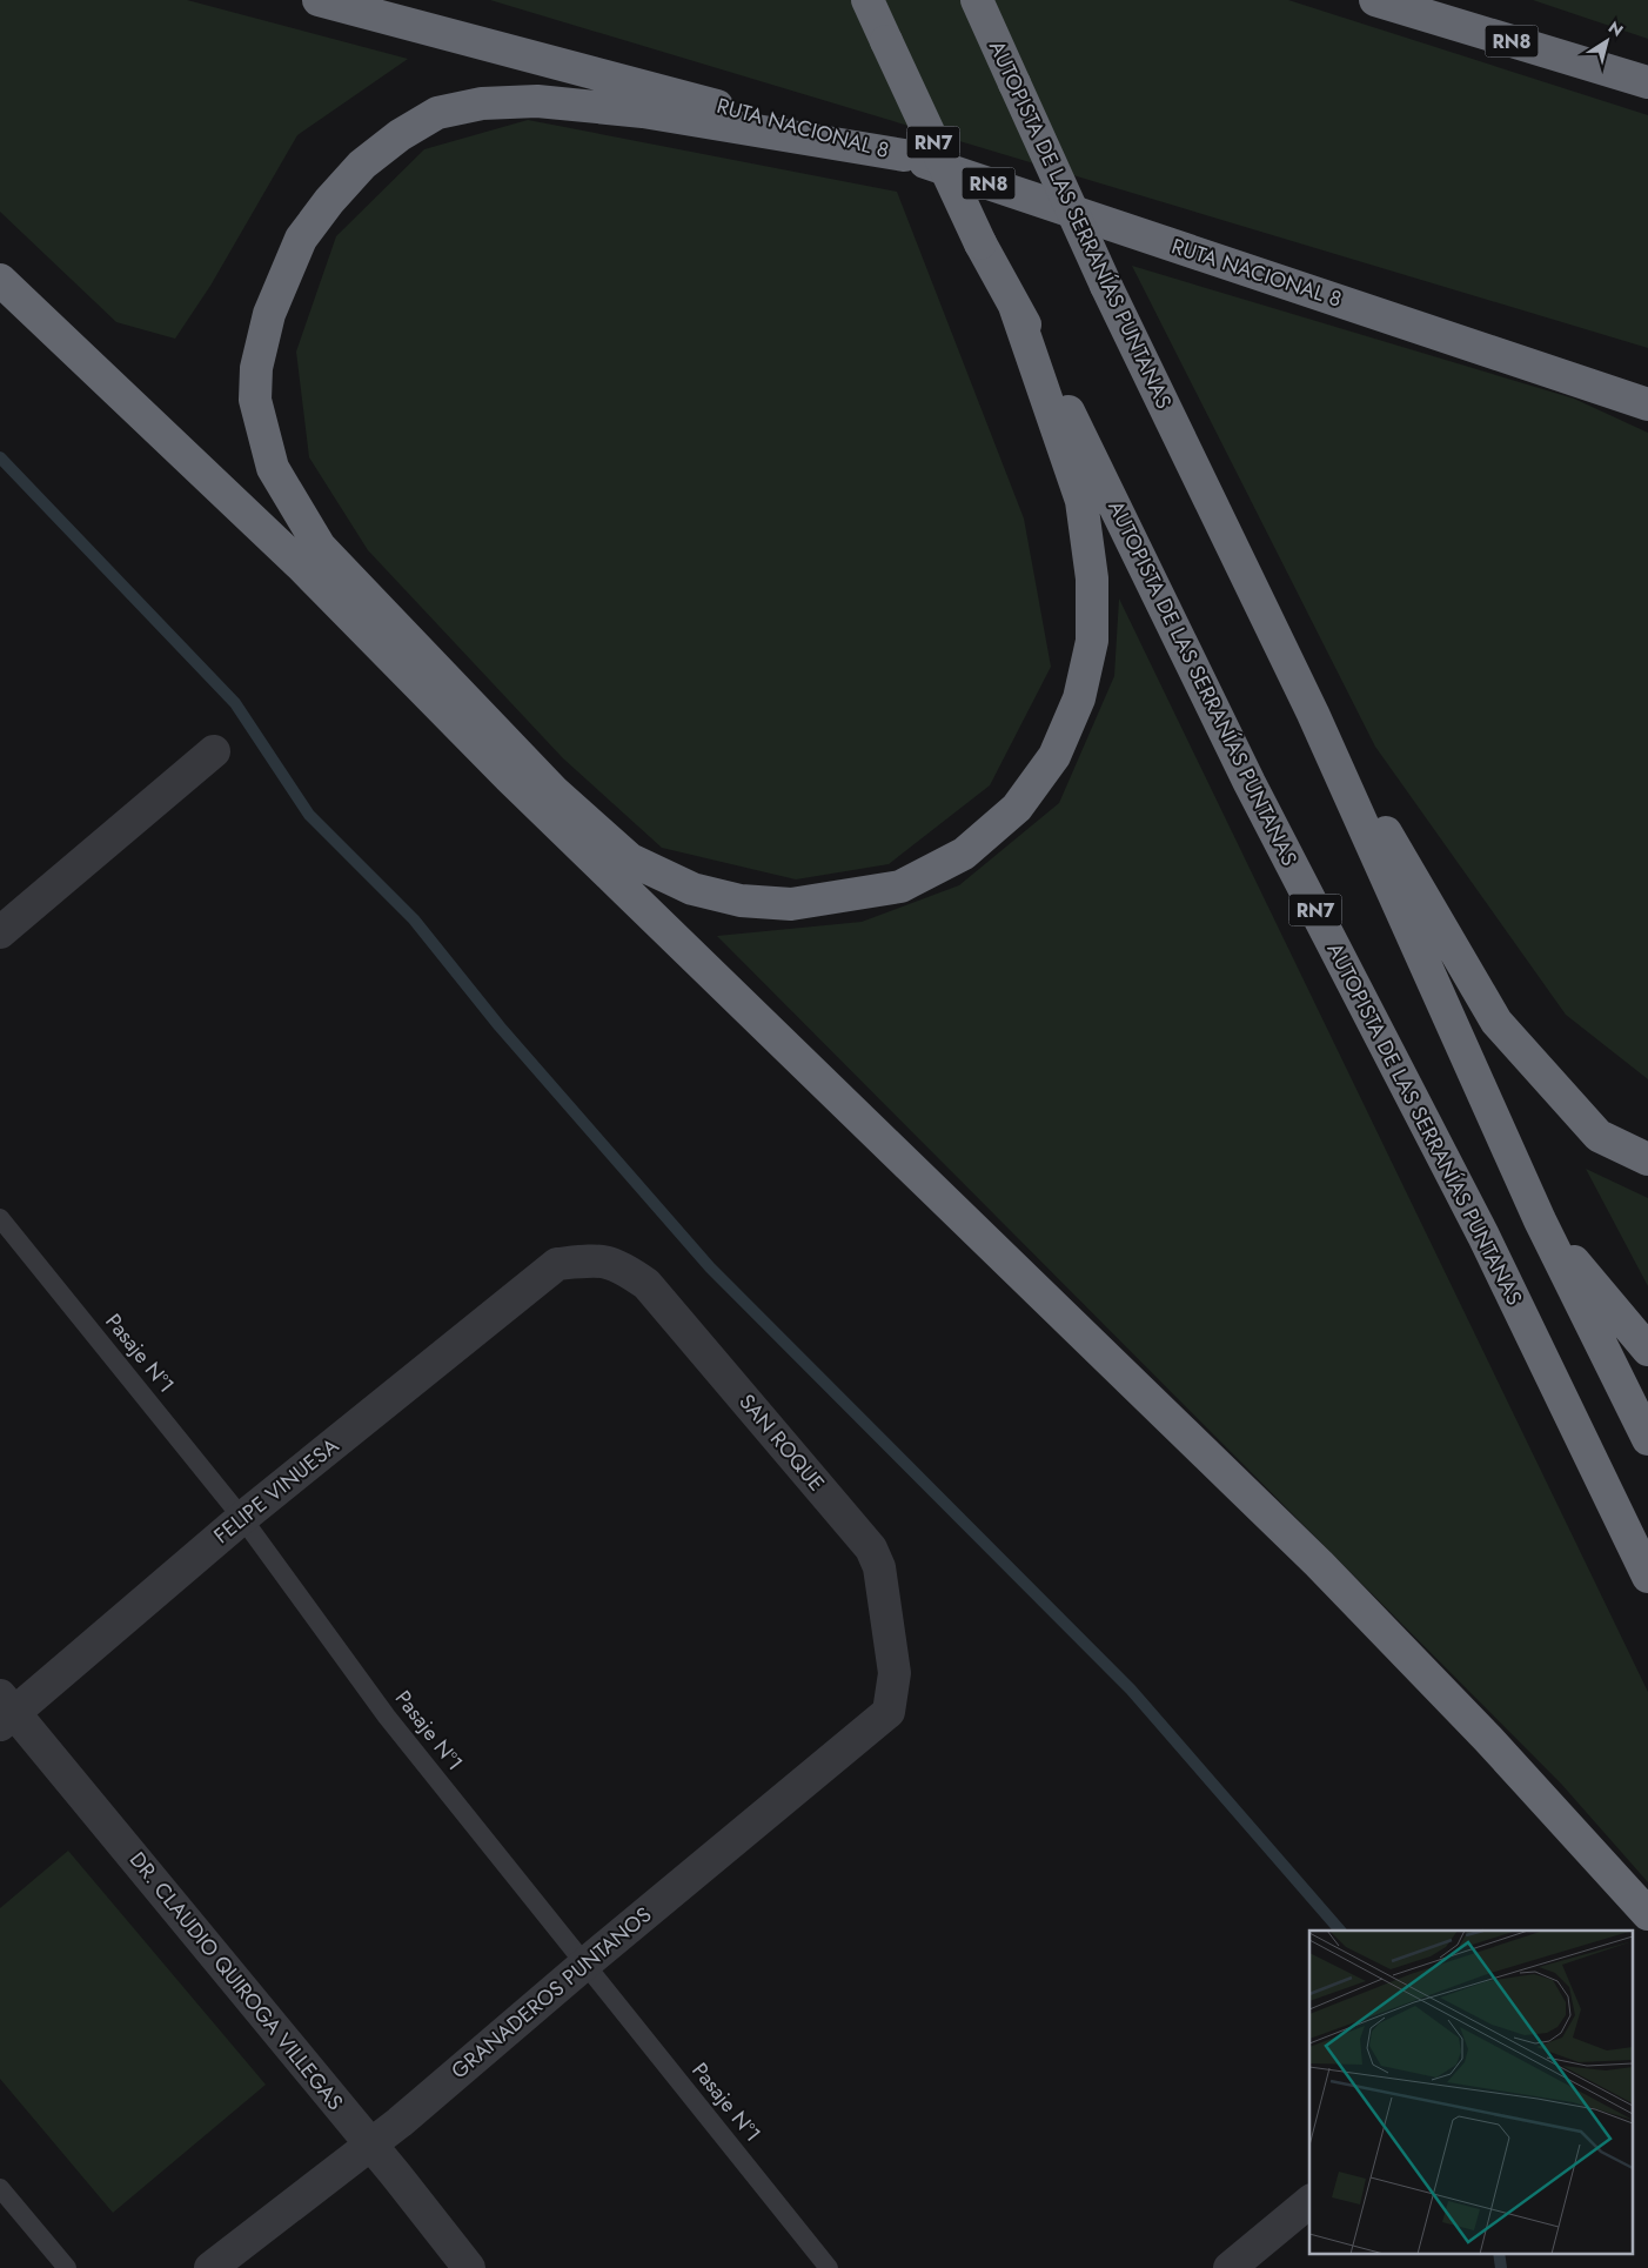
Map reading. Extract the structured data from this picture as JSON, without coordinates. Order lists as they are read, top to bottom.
{
  "streets": {
    "highway": [
      "RN8",
      "RUTA NACIONAL 8",
      "RN7",
      "AUTOPISTA DE LAS SERRANÍAS PUNTANAS"
    ],
    "street": [
      "SAN ROQUE",
      "FELIPE VINUESA",
      "DR. CLAUDIO QUIROGA VILLEGAS",
      "GRANADEROS PUNTANOS"
    ],
    "lane": ["Pasaje Nº1"]
  },
  "crossings": [
    ["Pasaje Nº1", "FELIPE VINUESA"],
    ["Pasaje Nº1", "GRANADEROS PUNTANOS"],
    ["SAN ROQUE", "FELIPE VINUESA"],
    ["SAN ROQUE", "GRANADEROS PUNTANOS"],
    ["FELIPE VINUESA", "DR. CLAUDIO QUIROGA VILLEGAS"],
    ["DR. CLAUDIO QUIROGA VILLEGAS", "GRANADEROS PUNTANOS"]
  ],
  "north": "top right"
}
